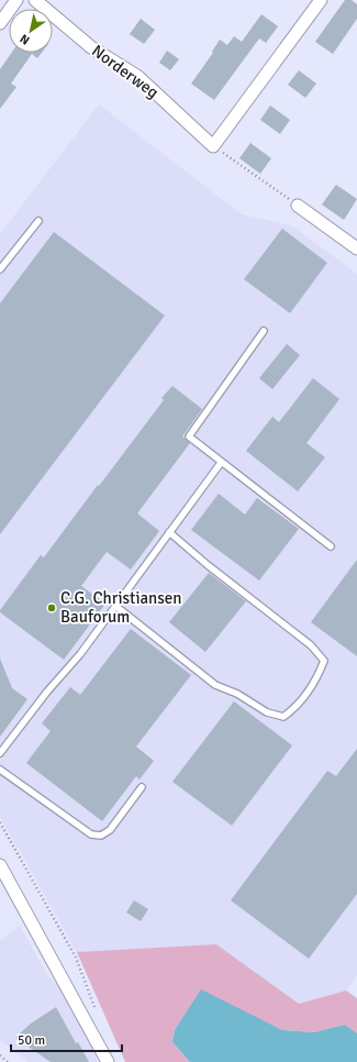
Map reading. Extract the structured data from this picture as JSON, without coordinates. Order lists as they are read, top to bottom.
{
  "streets": {
    "street": ["Norderweg"]
  },
  "places": ["C.G. Christiansen Bauforum"],
  "scale_bar": "50 m",
  "north": "bottom left"
}
